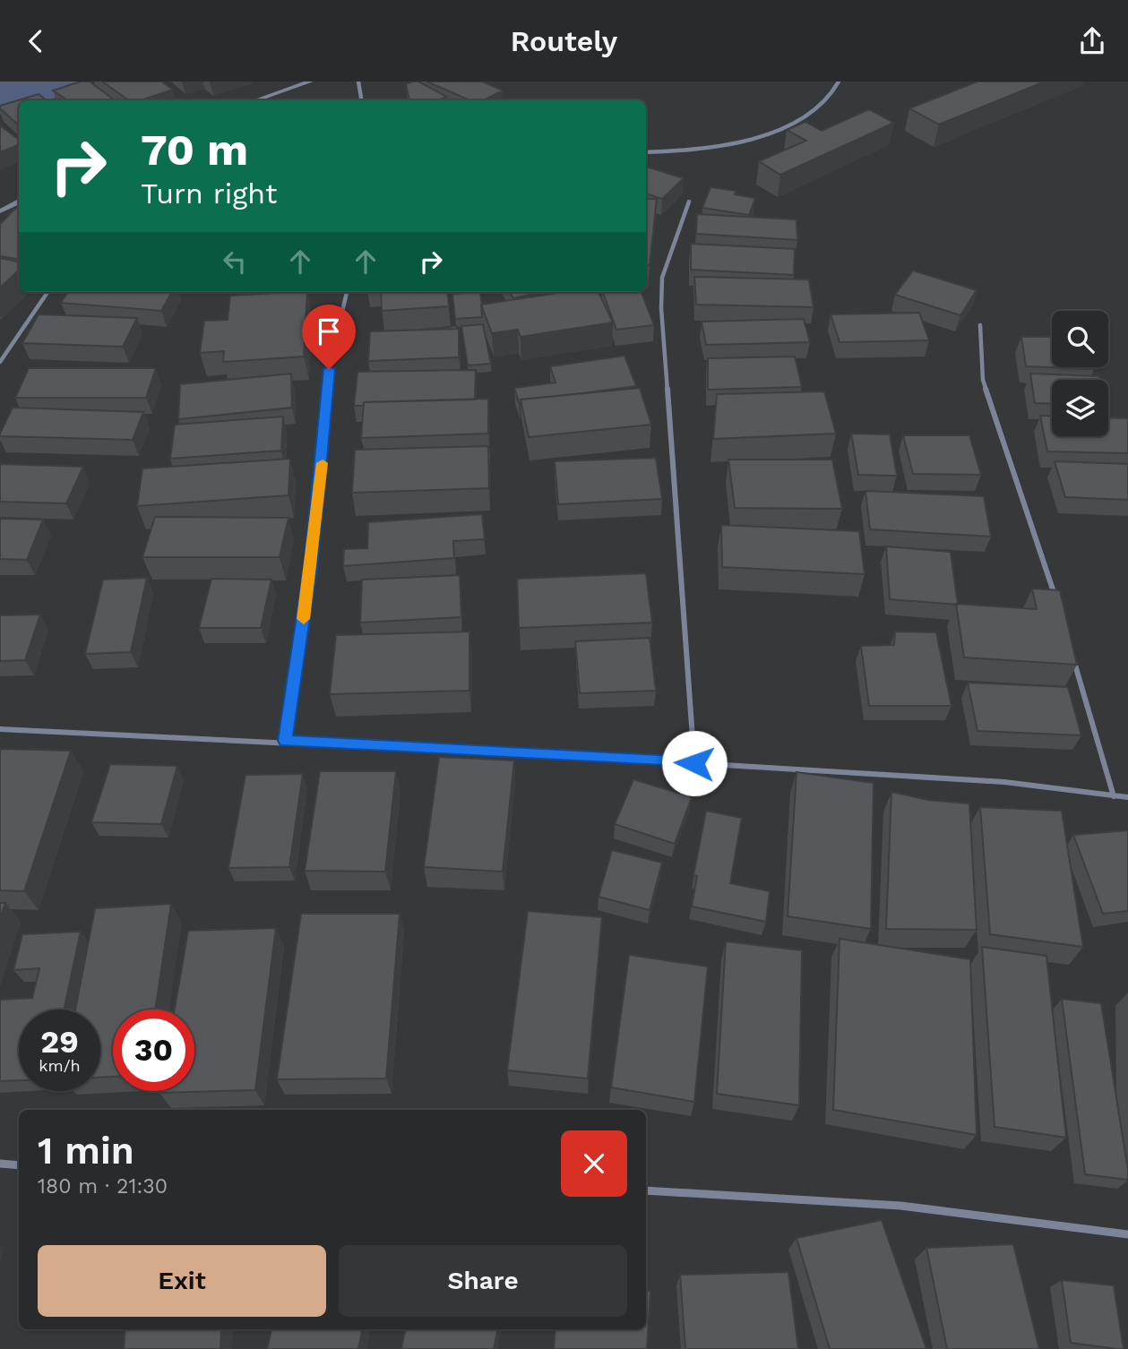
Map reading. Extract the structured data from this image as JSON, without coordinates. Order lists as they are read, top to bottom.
{
  "page": {
    "header": "Routely",
    "turn": ["70 m", "Turn right"],
    "speed": "29 km/h",
    "limit": "30",
    "heading": ["1 min", "180 m · 21:30"],
    "buttons": ["Exit", "Share"]
  }
}
